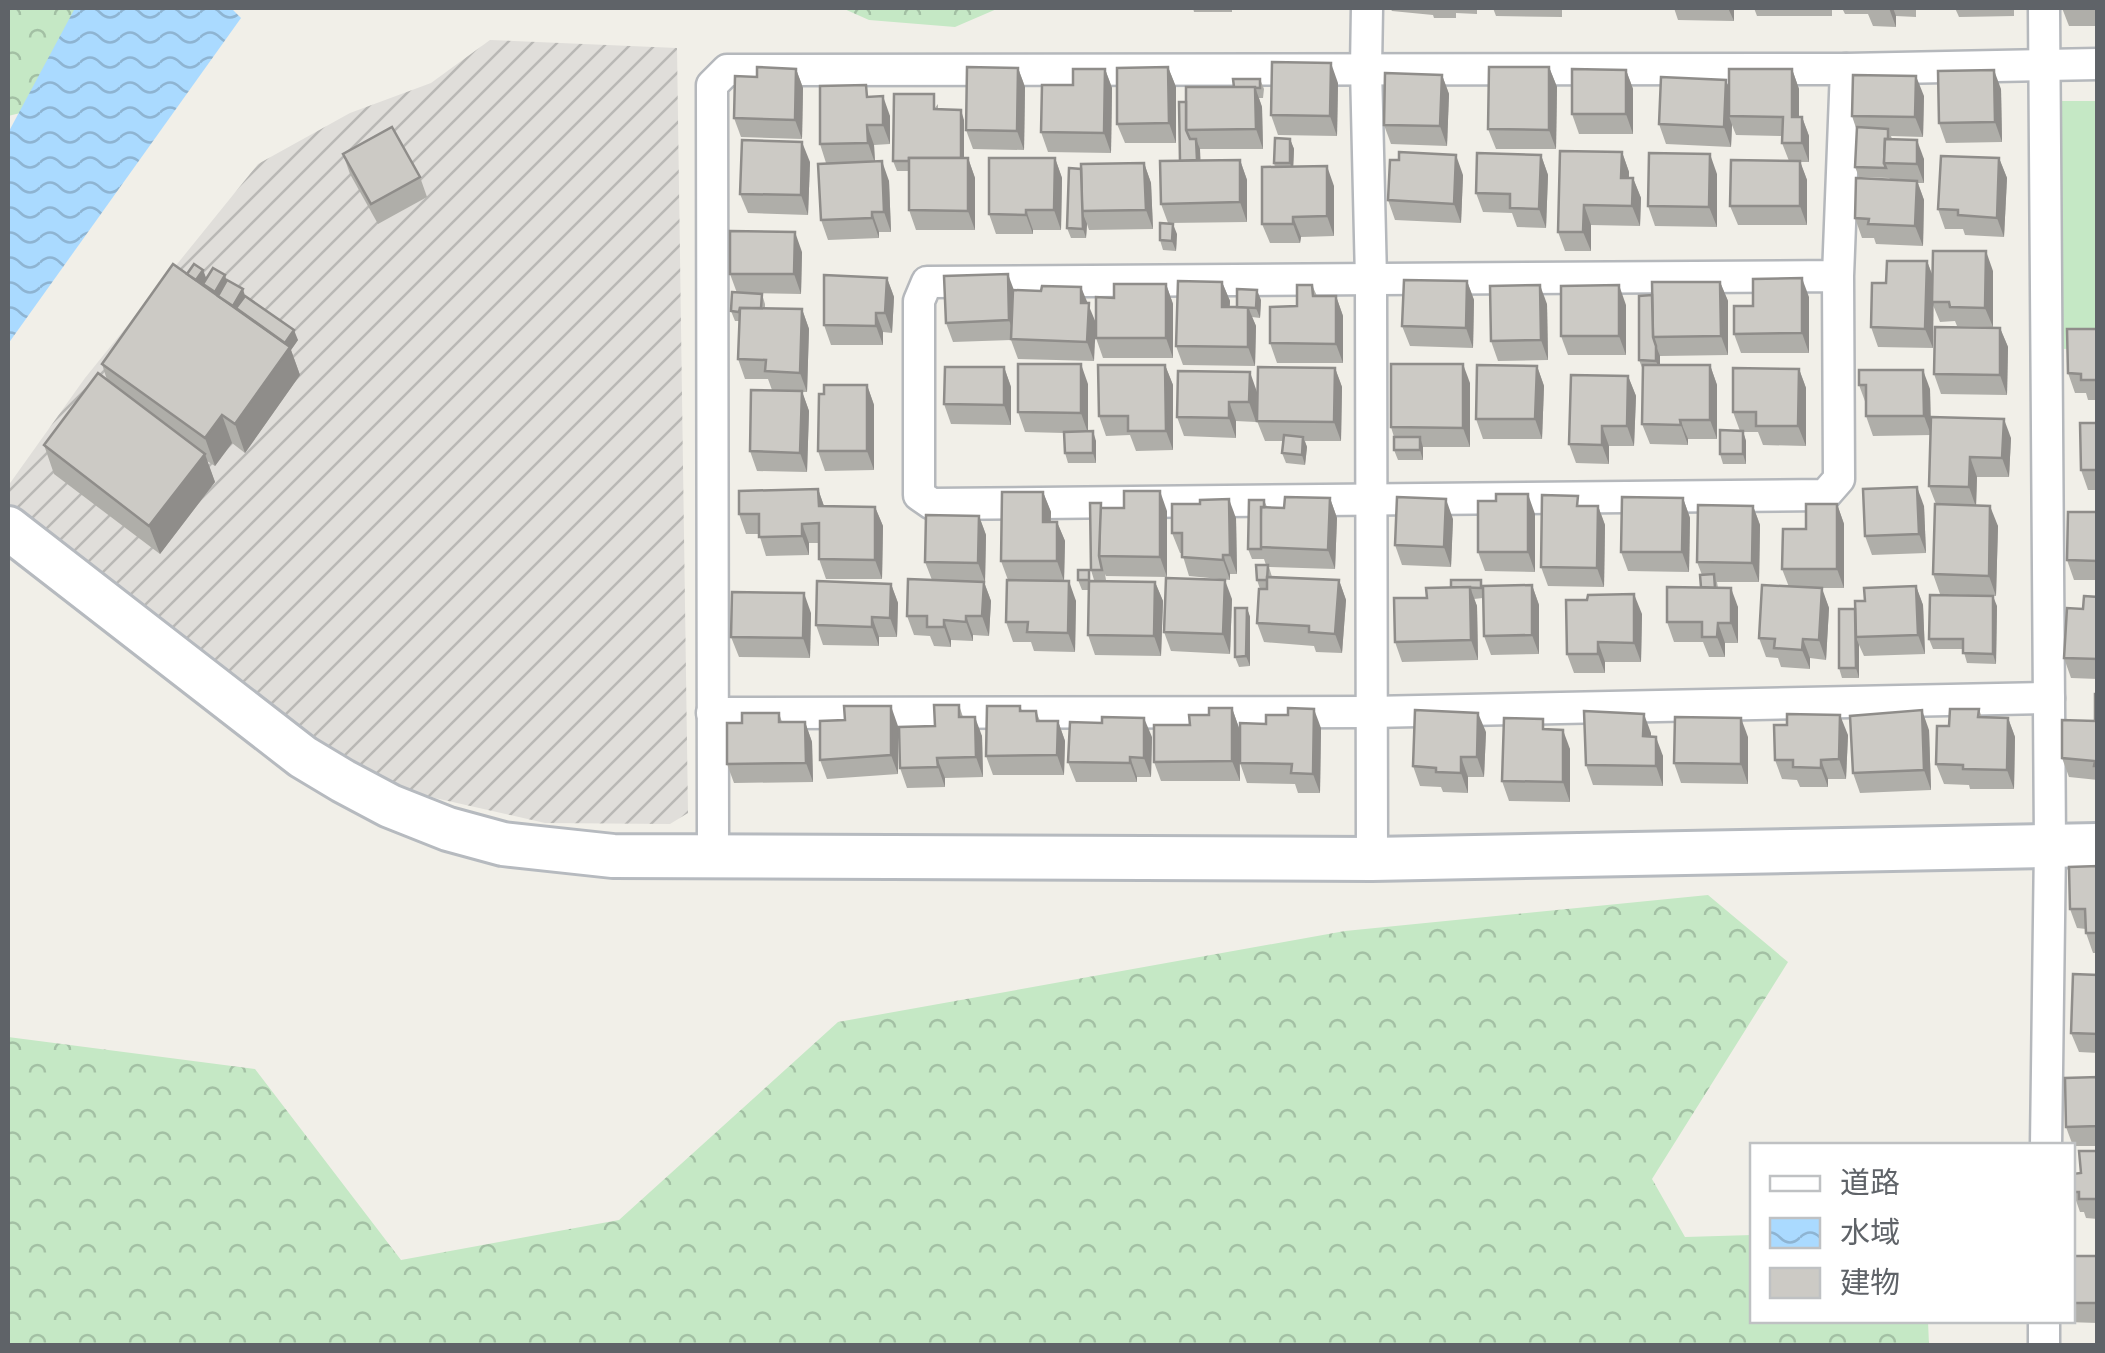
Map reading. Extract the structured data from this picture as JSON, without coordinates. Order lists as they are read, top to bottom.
{
  "legend": ["道路", "水域", "建物"]
}
